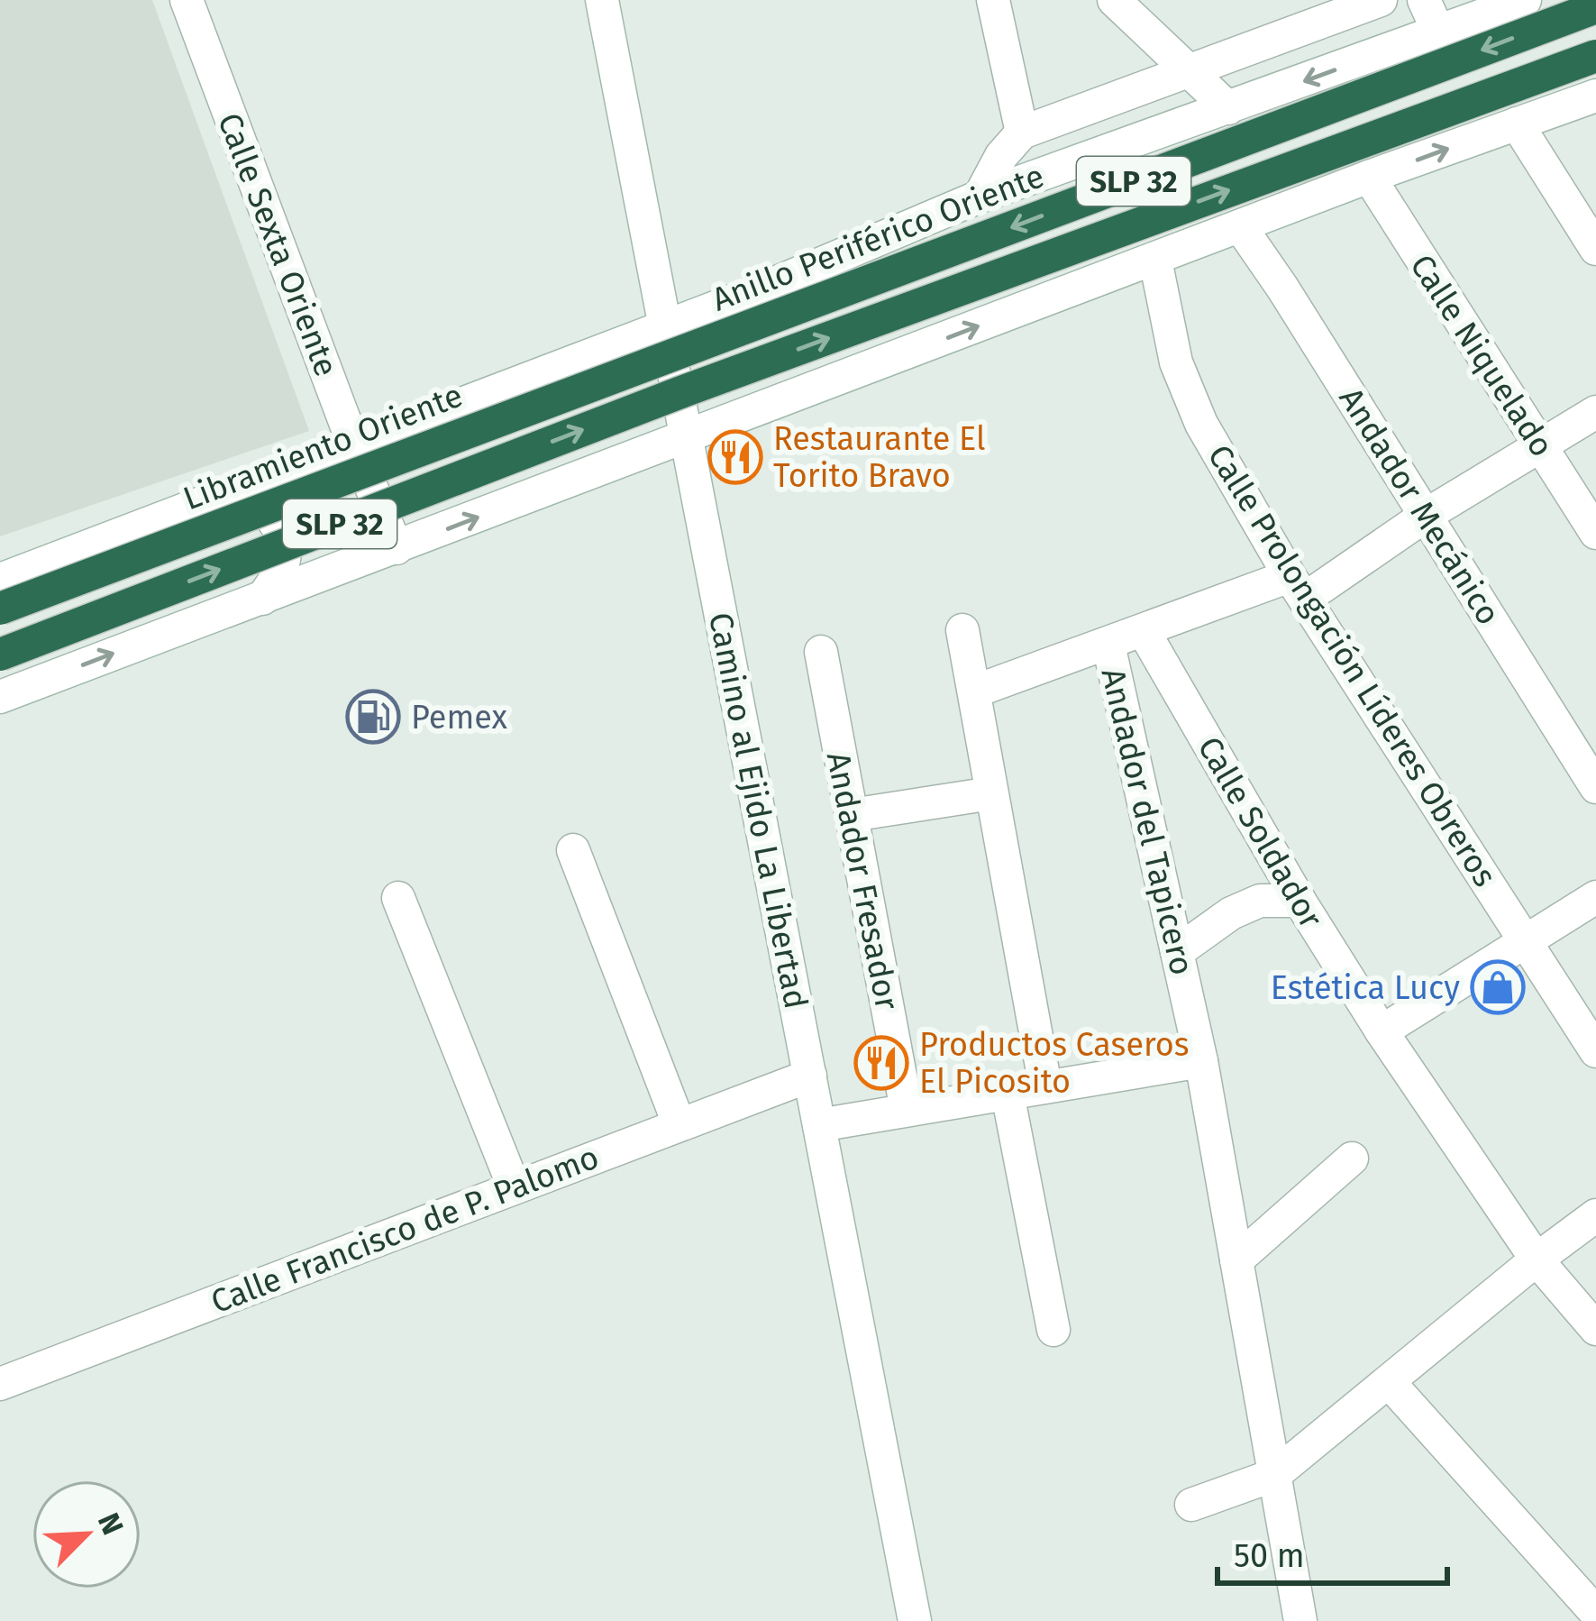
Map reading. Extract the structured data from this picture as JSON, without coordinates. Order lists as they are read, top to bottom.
{
  "streets": {
    "highway": ["SLP 32", "Anillo Periférico Oriente", "Libramiento Oriente"],
    "street": [
      "Calle Sexta Oriente",
      "Calle Niquelado",
      "Andador Mecánico",
      "Calle Prolongación Líderes Obreros",
      "Camino al Ejido La Libertad",
      "Andador del Tapicero",
      "Calle Soldador",
      "Andador Fresador",
      "Calle Francisco de P. Palomo"
    ]
  },
  "crossings": [
    ["Anillo Periférico Oriente", "Libramiento Oriente"],
    ["Anillo Periférico Oriente", "Camino al Ejido La Libertad"],
    ["Calle Sexta Oriente", "Libramiento Oriente"],
    ["Libramiento Oriente", "Camino al Ejido La Libertad"],
    ["Camino al Ejido La Libertad", "Calle Francisco de P. Palomo"]
  ],
  "places": {
    "restaurant": ["Restaurante El Torito Bravo", "Productos Caseros El Picosito"],
    "fuel station": ["Pemex"],
    "shop": ["Estética Lucy"]
  },
  "scale_bar": "50 m",
  "north": "top right"
}
